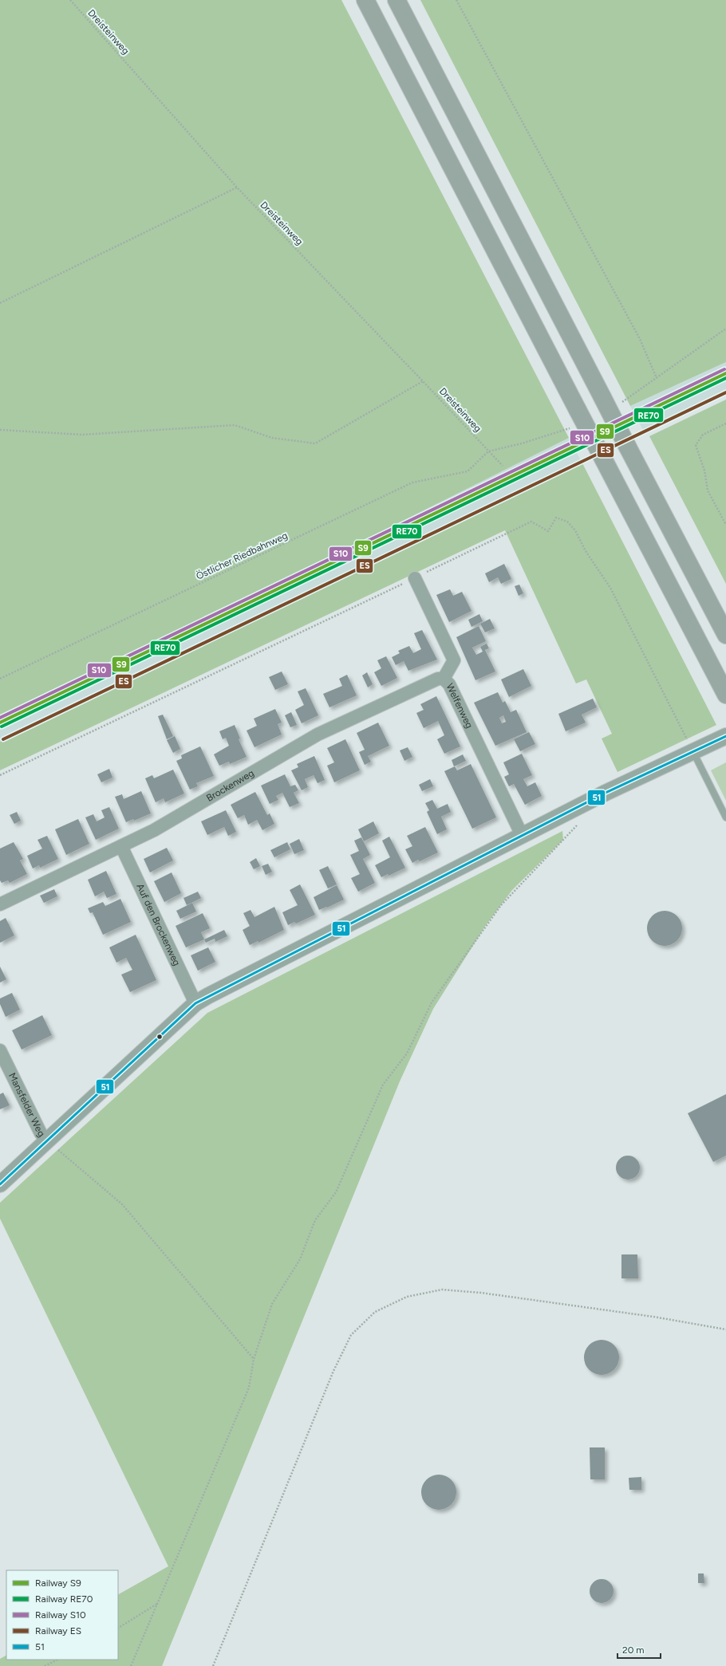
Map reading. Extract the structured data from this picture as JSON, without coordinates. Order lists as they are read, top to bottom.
{
  "streets": {
    "street": [
      "Welfenweg",
      "Brockenweg",
      "Auf den Brockenweg",
      "Mansfelder Weg"
    ],
    "path": ["Dreisteinweg", "Östlicher Riedbahnweg"]
  },
  "crossings": [
    ["Dreisteinweg", "Östlicher Riedbahnweg"],
    ["Welfenweg", "Brockenweg"],
    ["Brockenweg", "Auf den Brockenweg"]
  ],
  "lines": [
    "rail line S10",
    "rail line S9",
    "rail line RE70",
    "rail line ES",
    "transit line 51"
  ],
  "legend": [
    "Railway S9",
    "Railway RE70",
    "Railway S10",
    "Railway ES",
    "51"
  ],
  "scale_bar": "20 m"
}
